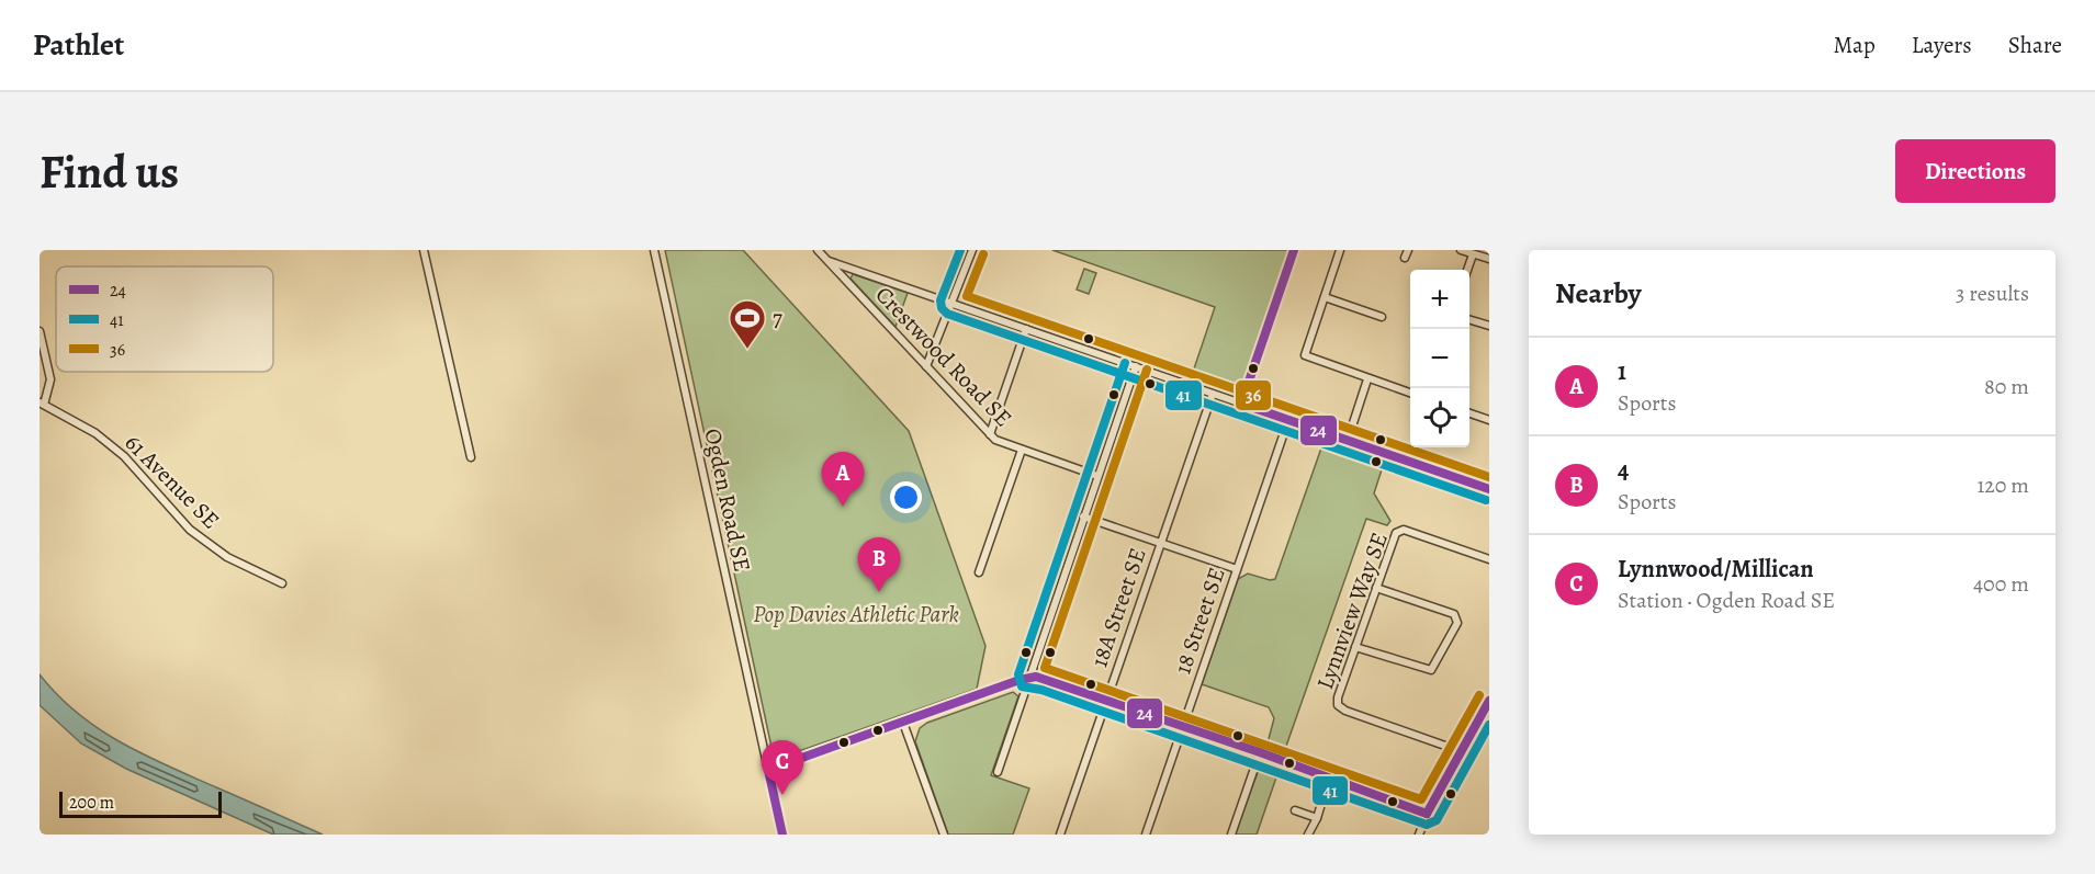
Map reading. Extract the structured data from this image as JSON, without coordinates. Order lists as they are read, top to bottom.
{
  "streets": {
    "street": [
      "Crestwood Road SE",
      "61 Avenue SE",
      "Ogden Road SE",
      "18A Street SE",
      "Lynnview Way SE",
      "18 Street SE"
    ]
  },
  "parks": ["Pop Davies Athletic Park"],
  "places": {
    "sports": ["7"]
  },
  "lines": ["transit line 24", "transit line 41", "transit line 36"],
  "legend": ["24", "41", "36"],
  "scale_bar": "200 m",
  "page": {
    "header": "Pathlet",
    "nav": ["Map", "Layers", "Share"],
    "buttons": "Directions",
    "title": "Find us",
    "heading": ["Nearby", "3 results"],
    "map_buttons": ["+", "−"],
    "list": [
      {
        "mark": "A",
        "name": "1",
        "note": "Sports",
        "value": "80 m"
      },
      {
        "mark": "B",
        "name": "4",
        "note": "Sports",
        "value": "120 m"
      },
      {
        "mark": "C",
        "name": "Lynnwood/Millican",
        "note": "Station · Ogden Road SE",
        "value": "400 m"
      }
    ],
    "pins": ["A", "B", "C"],
    "scale": "200 m"
  }
}
